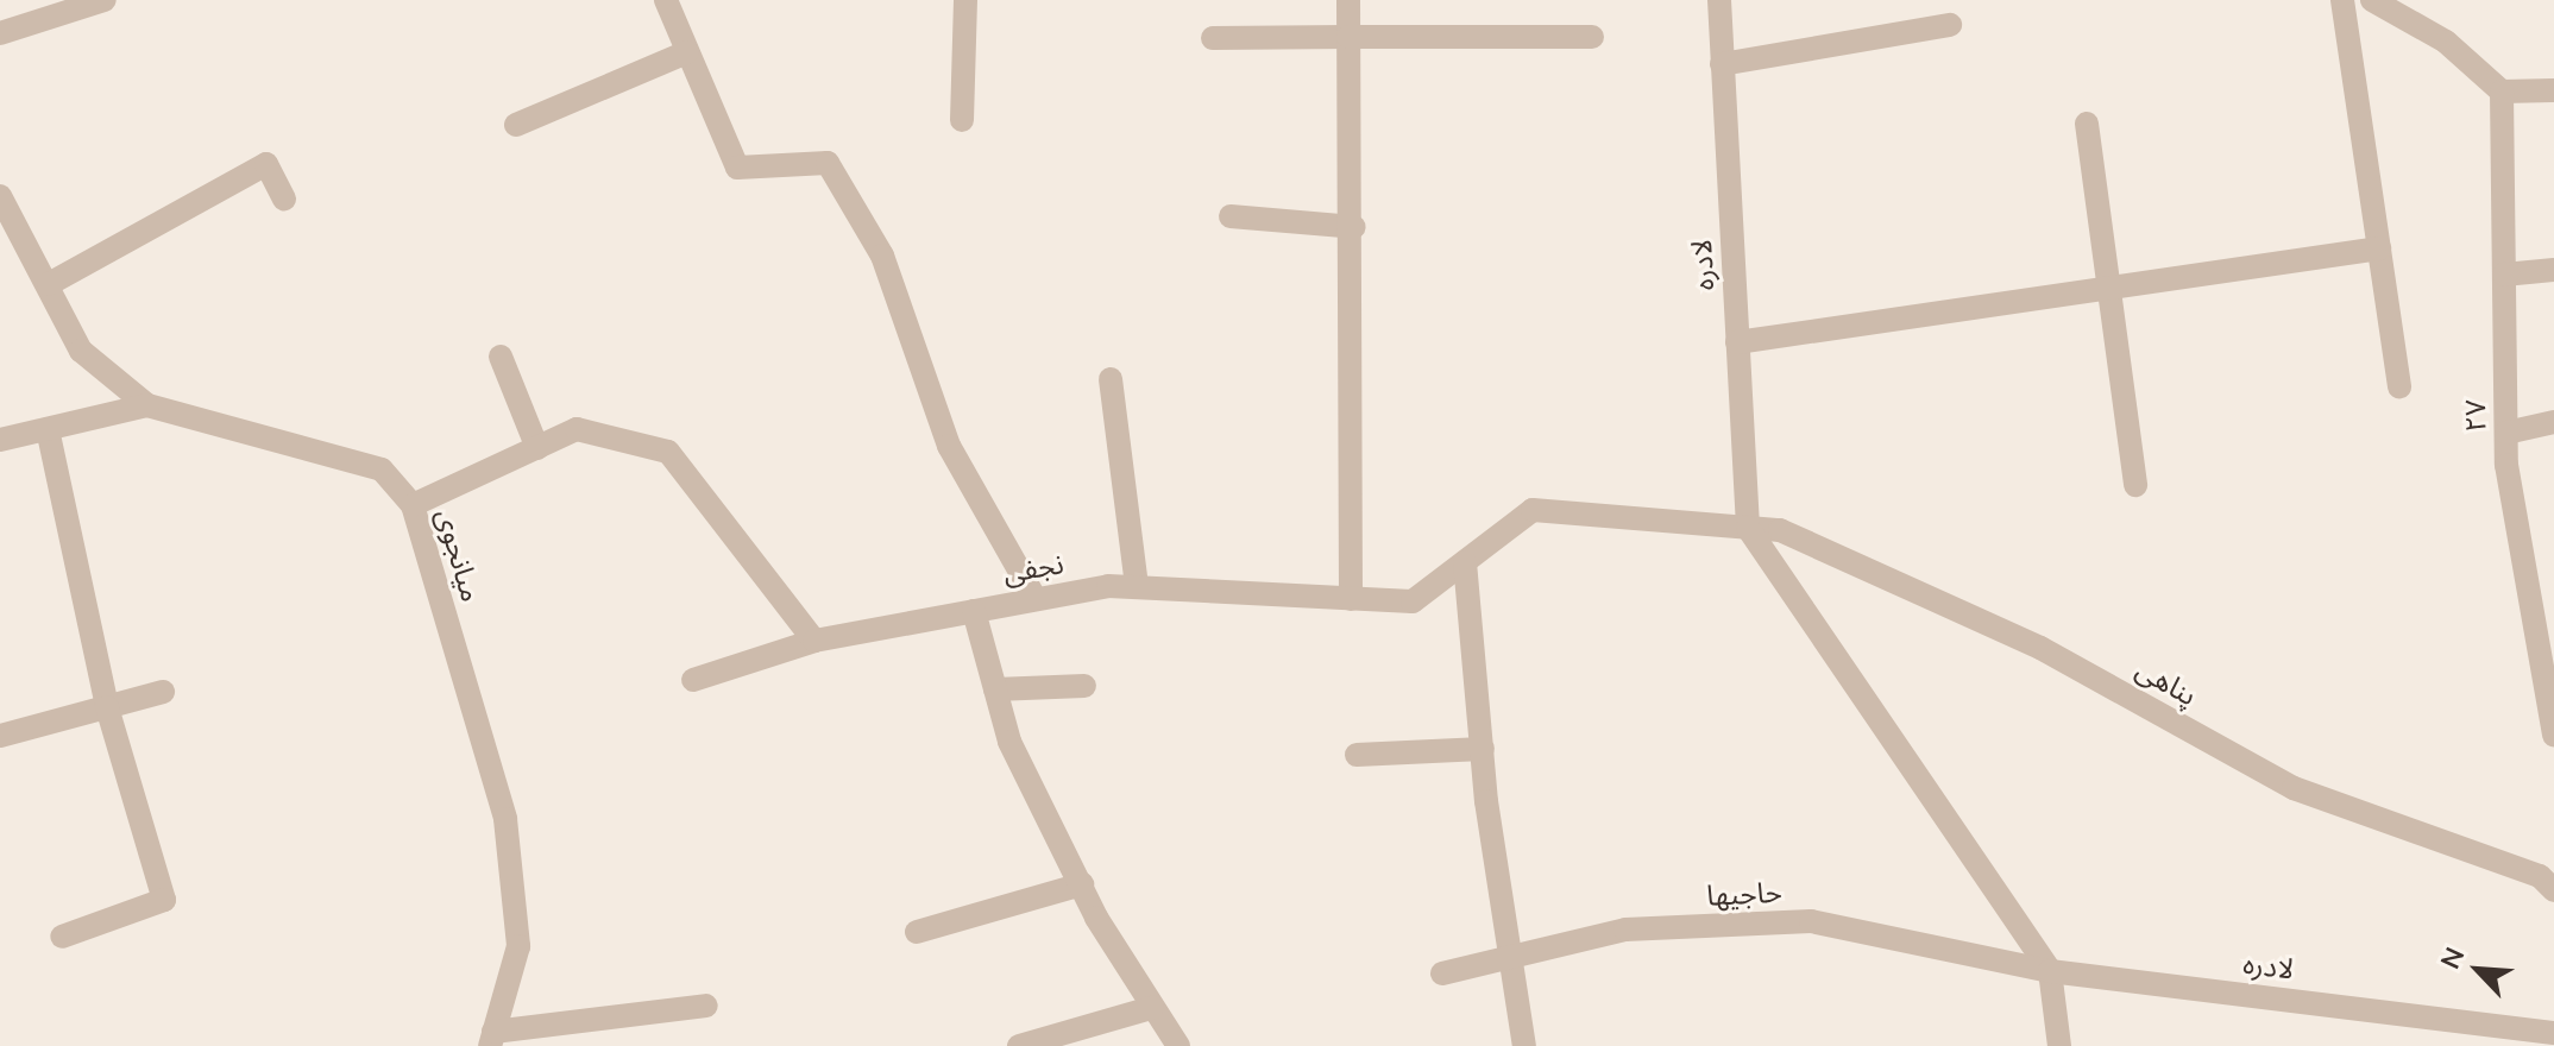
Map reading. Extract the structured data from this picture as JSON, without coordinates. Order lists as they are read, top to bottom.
{
  "streets": {
    "street": [
      "لادره",
      "۲۷",
      "میانجوی",
      "نجفی",
      "پناهی",
      "حاجیها"
    ]
  },
  "crossings": [
    ["لادره", "نجفی"],
    ["لادره", "پناهی"],
    ["لادره", "حاجیها"],
    ["نجفی", "پناهی"]
  ],
  "north": "top left"
}
